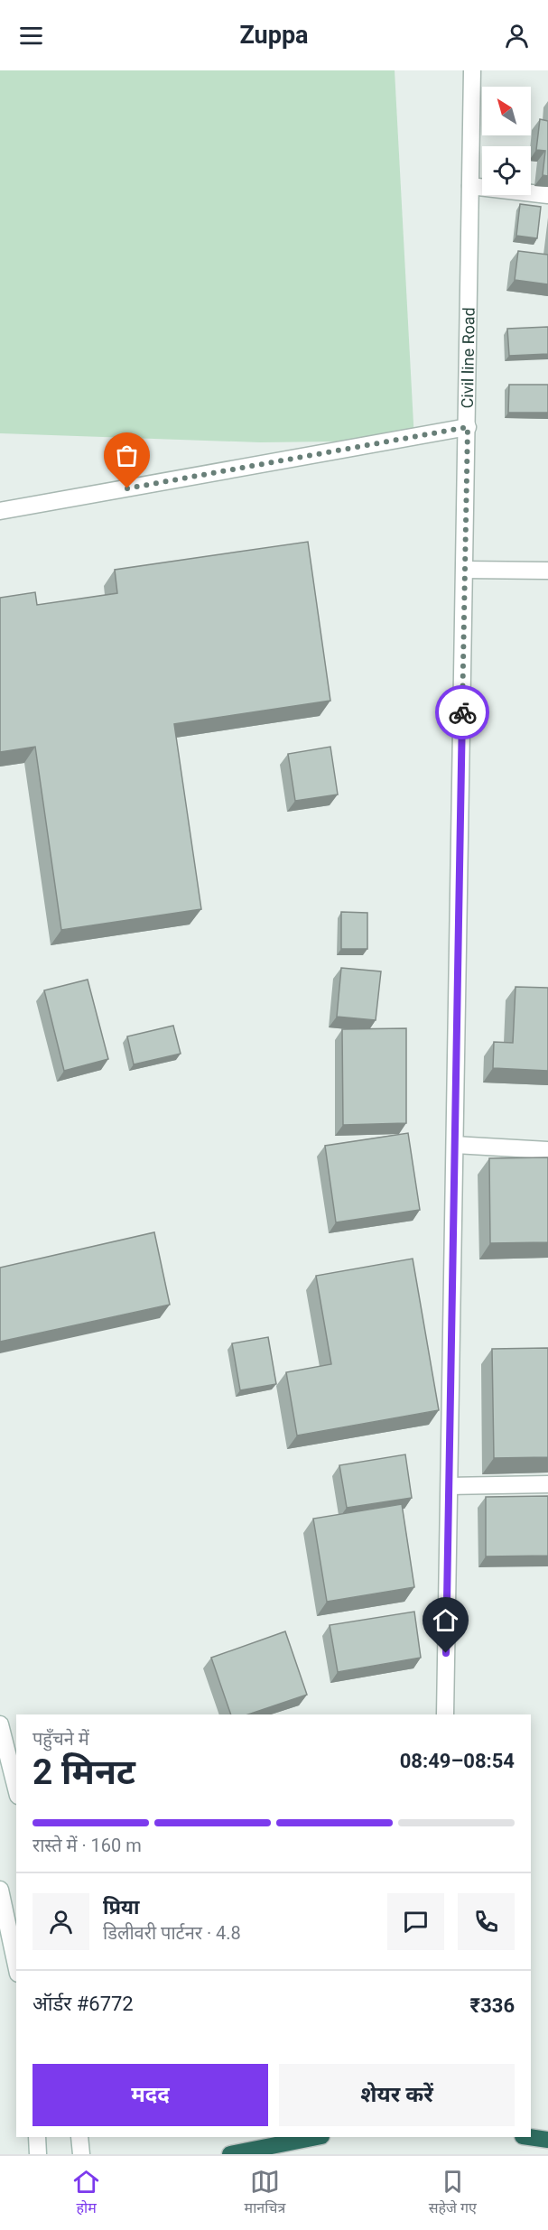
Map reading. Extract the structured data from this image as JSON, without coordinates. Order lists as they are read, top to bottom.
{
  "streets": {
    "street": ["Civil line Road"]
  },
  "north": "top left",
  "page": {
    "header": "Zuppa",
    "heading": ["2 मिनट", "पहुँचने में", "08:49–08:54"],
    "panel": [
      "प्रिया",
      "डिलीवरी पार्टनर · 4.8",
      "ऑर्डर #6772",
      "₹336"
    ],
    "bar": "रास्ते में · 160 m",
    "buttons": ["मदद", "शेयर करें"],
    "tabs": ["होम", "मानचित्र", "सहेजे गए"]
  }
}
